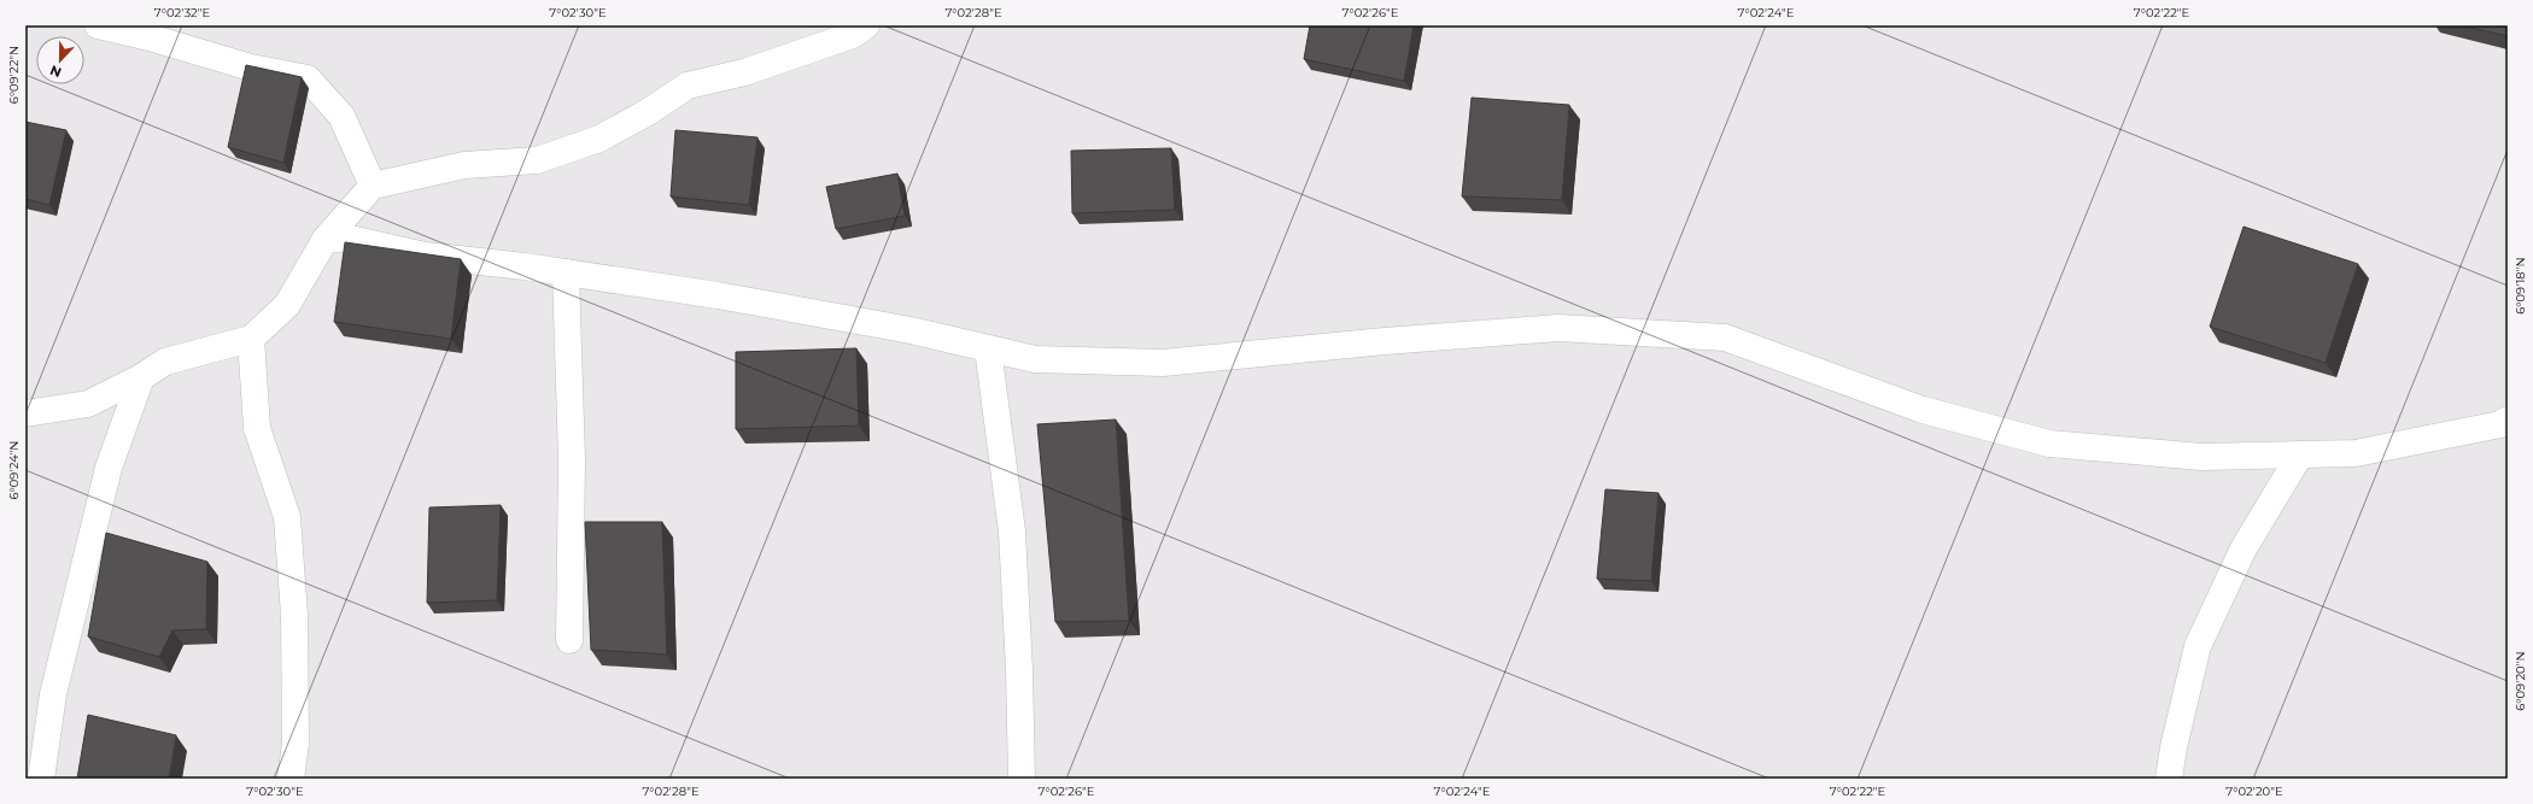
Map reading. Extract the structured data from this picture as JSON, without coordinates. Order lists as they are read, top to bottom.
{
  "north": "bottom",
  "coordinates": [
    "7°02'32\"E",
    "7°02'30\"E",
    "7°02'28\"E",
    "7°02'26\"E",
    "7°02'24\"E",
    "7°02'22\"E",
    "6°09'22\"N",
    "6°09'18\"N",
    "6°09'24\"N",
    "6°09'20\"N",
    "7°02'20\"E"
  ]
}
